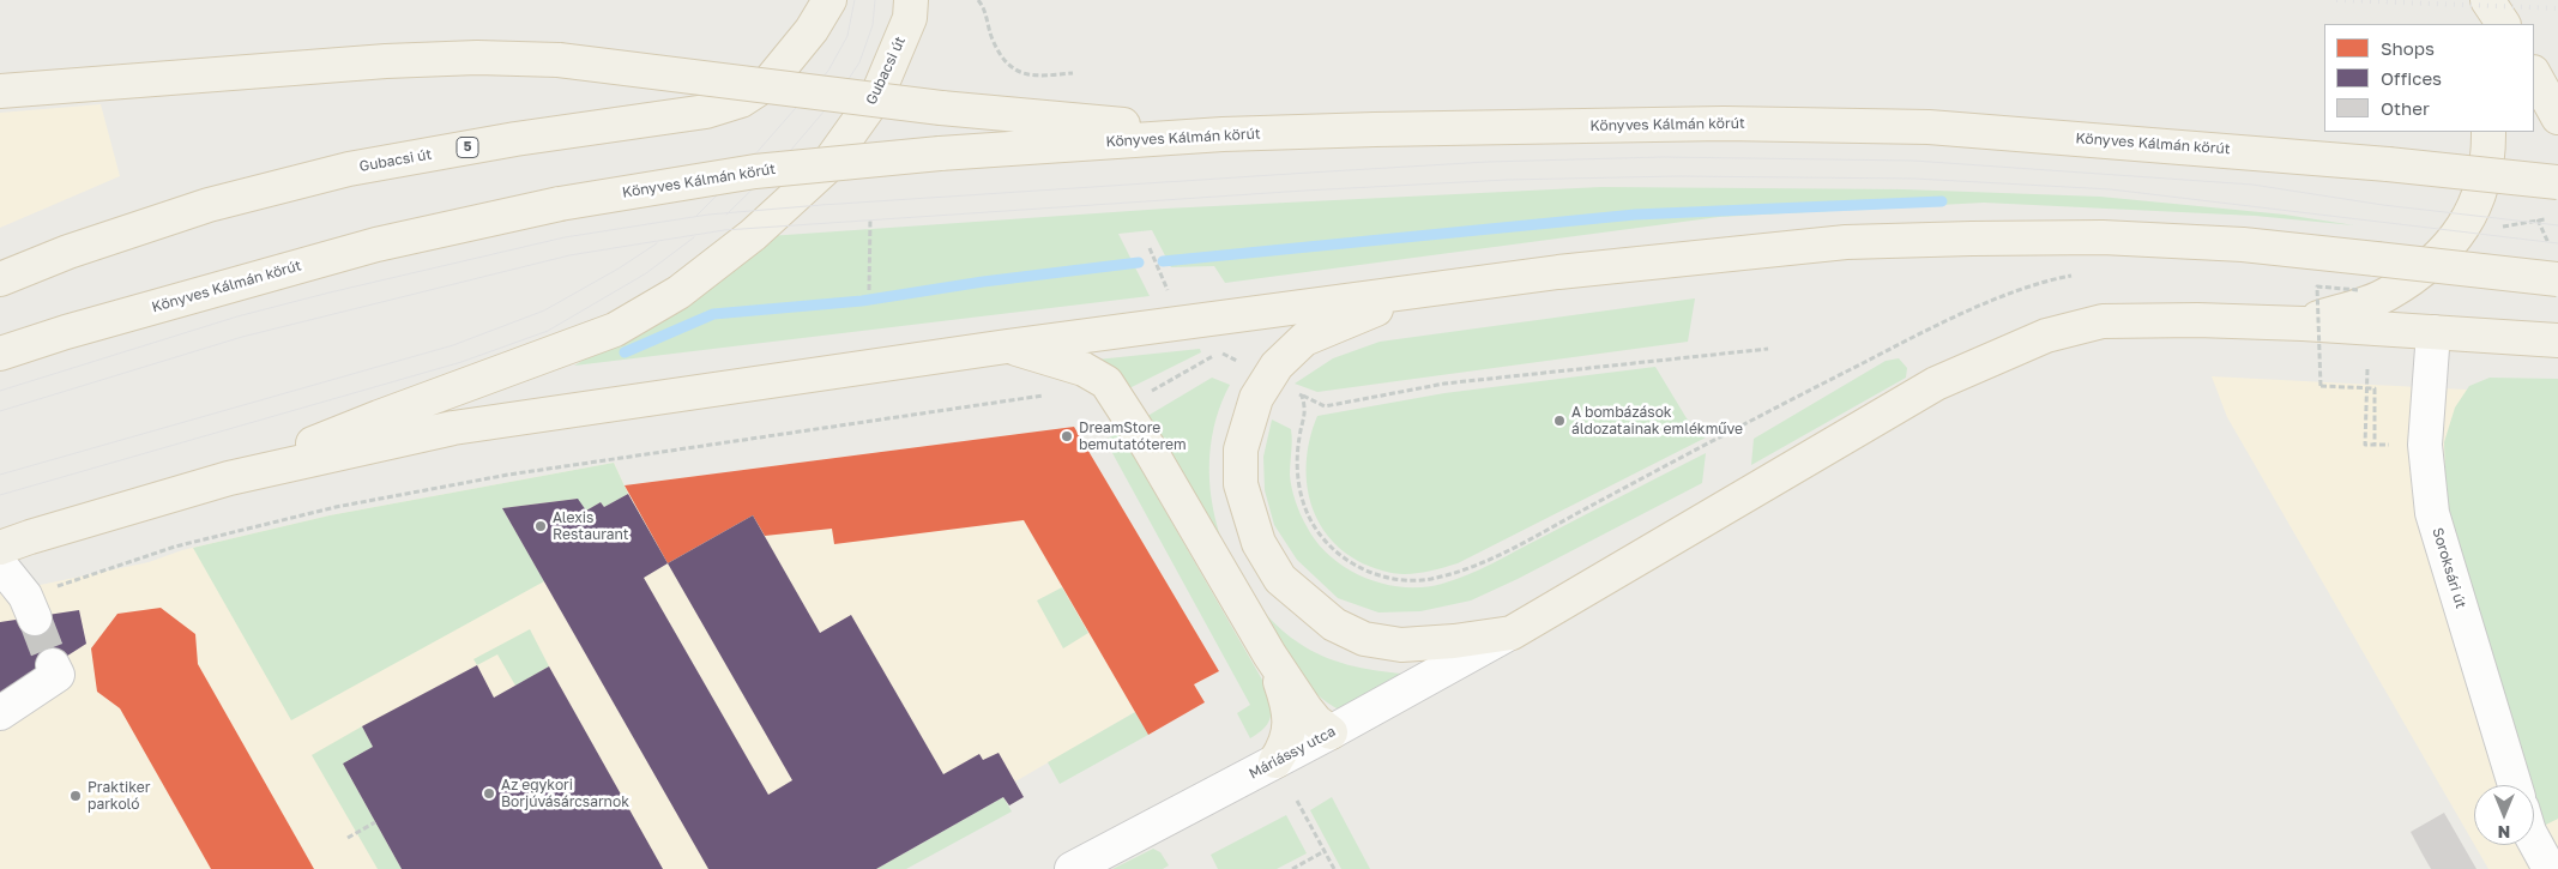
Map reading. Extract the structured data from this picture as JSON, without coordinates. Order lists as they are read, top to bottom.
{
  "streets": {
    "main road": ["Gubacsi út", "Könyves Kálmán körút", "5"],
    "street": ["Soroksári út", "Máriássy utca"]
  },
  "places": [
    "A bombázások áldozatainak emlékműve",
    "DreamStore bemutatóterem",
    "Alexis Restaurant",
    "Az egykori Borjúvásárcsarnok",
    "Praktiker parkoló"
  ],
  "legend": ["Shops", "Offices", "Other"],
  "north": "bottom"
}
